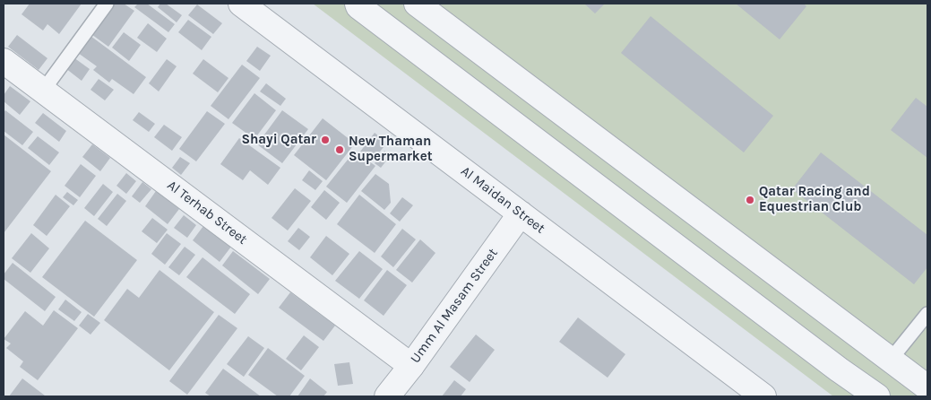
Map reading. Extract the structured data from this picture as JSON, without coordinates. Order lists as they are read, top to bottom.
{
  "streets": {
    "street": ["Al Maidan Street", "Al Terhab Street", "Umm Al Masam Street"]
  },
  "crossings": [
    ["Al Maidan Street", "Umm Al Masam Street"],
    ["Al Terhab Street", "Umm Al Masam Street"]
  ],
  "places": ["Shayi Qatar", "New Thaman Supermarket", "Qatar Racing and Equestrian Club"]
}
